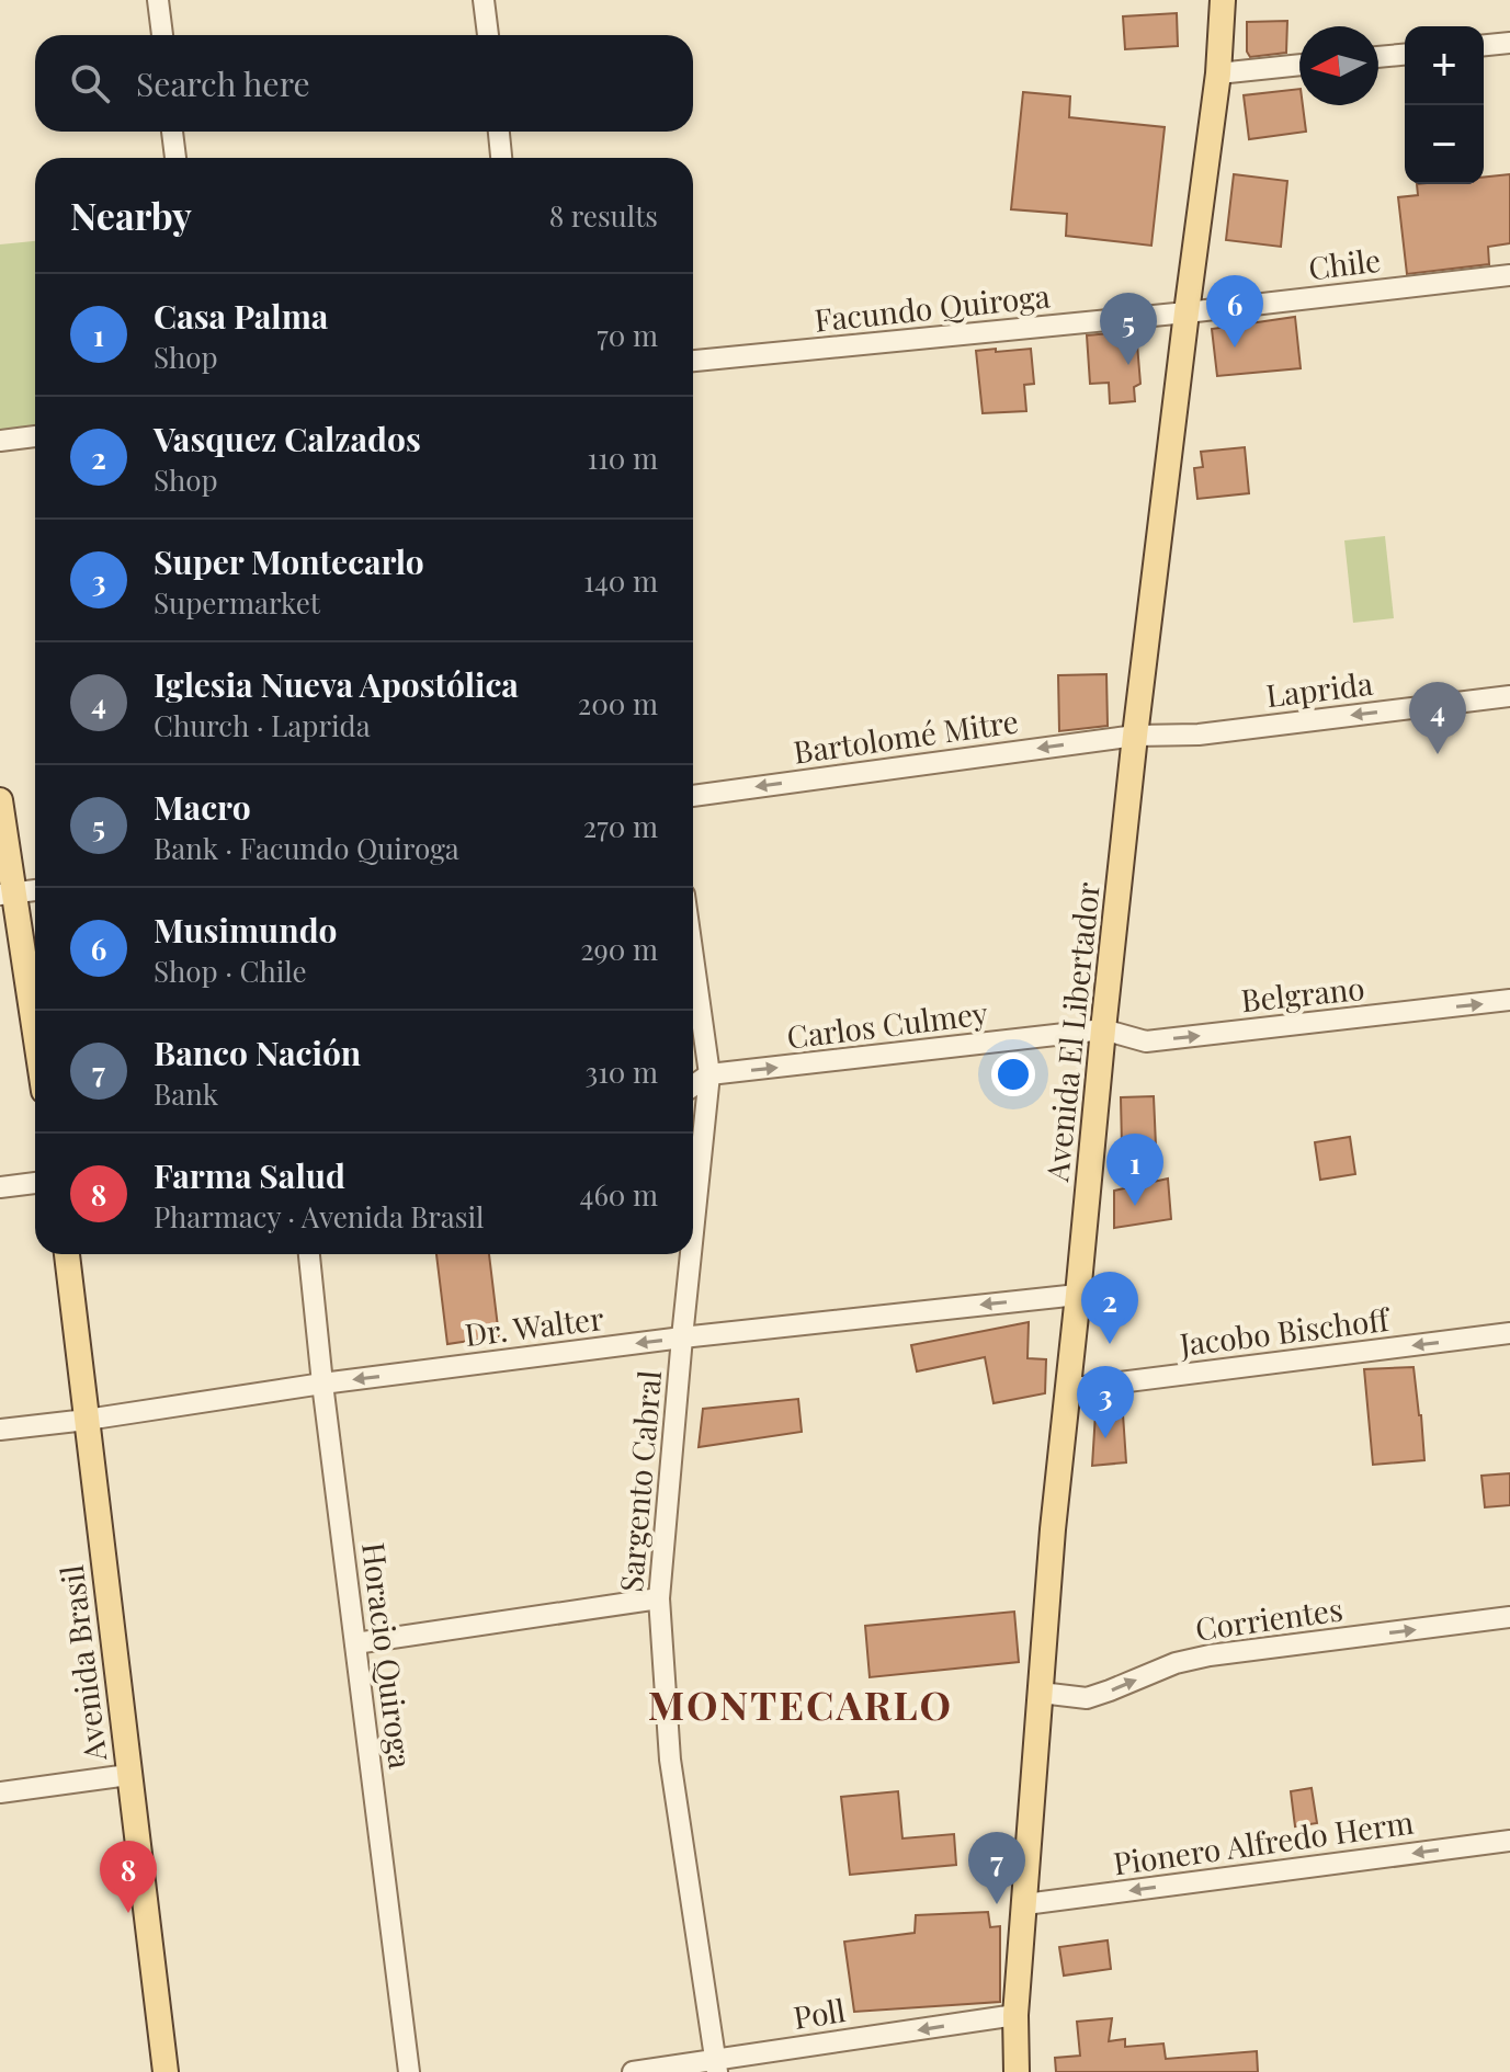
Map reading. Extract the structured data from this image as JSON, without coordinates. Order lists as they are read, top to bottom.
{
  "streets": {
    "main road": ["Avenida El Libertador", "Avenida Brasil"],
    "street": [
      "Chile",
      "Facundo Quiroga",
      "Laprida",
      "Bartolomé Mitre",
      "Belgrano",
      "Carlos Culmey",
      "Dr. Walter",
      "Jacobo Bischoff",
      "Sargento Cabral",
      "Corrientes",
      "Horacio Quiroga",
      "Pionero Alfredo Herm",
      "Poll"
    ]
  },
  "crossings": [
    ["Chile", "Facundo Quiroga"],
    ["Chile", "Avenida El Libertador"],
    ["Facundo Quiroga", "Avenida El Libertador"],
    ["Laprida", "Bartolomé Mitre"],
    ["Laprida", "Avenida El Libertador"],
    ["Bartolomé Mitre", "Avenida El Libertador"],
    ["Belgrano", "Carlos Culmey"],
    ["Belgrano", "Avenida El Libertador"],
    ["Carlos Culmey", "Avenida El Libertador"],
    ["Carlos Culmey", "Sargento Cabral"],
    ["Avenida El Libertador", "Dr. Walter"],
    ["Avenida El Libertador", "Jacobo Bischoff"],
    ["Avenida El Libertador", "Corrientes"],
    ["Avenida El Libertador", "Pionero Alfredo Herm"],
    ["Avenida El Libertador", "Poll"],
    ["Dr. Walter", "Sargento Cabral"],
    ["Dr. Walter", "Horacio Quiroga"],
    ["Dr. Walter", "Avenida Brasil"],
    ["Sargento Cabral", "Poll"]
  ],
  "one_way": [
    "Laprida",
    "Bartolomé Mitre",
    "Belgrano",
    "Carlos Culmey",
    "Dr. Walter",
    "Jacobo Bischoff",
    "Corrientes",
    "Pionero Alfredo Herm",
    "Poll"
  ],
  "districts": ["MONTECARLO"],
  "north": "left",
  "page": {
    "map_buttons": ["+", "−"],
    "search": "Search here",
    "heading": ["Nearby", "8 results"],
    "list": [
      {
        "mark": "1",
        "name": "Casa Palma",
        "note": "Shop",
        "value": "70 m"
      },
      {
        "mark": "2",
        "name": "Vasquez Calzados",
        "note": "Shop",
        "value": "110 m"
      },
      {
        "mark": "3",
        "name": "Super Montecarlo",
        "note": "Supermarket",
        "value": "140 m"
      },
      {
        "mark": "4",
        "name": "Iglesia Nueva Apostólica",
        "note": "Church · Laprida",
        "value": "200 m"
      },
      {
        "mark": "5",
        "name": "Macro",
        "note": "Bank · Facundo Quiroga",
        "value": "270 m"
      },
      {
        "mark": "6",
        "name": "Musimundo",
        "note": "Shop · Chile",
        "value": "290 m"
      },
      {
        "mark": "7",
        "name": "Banco Nación",
        "note": "Bank",
        "value": "310 m"
      },
      {
        "mark": "8",
        "name": "Farma Salud",
        "note": "Pharmacy · Avenida Brasil",
        "value": "460 m"
      }
    ],
    "pins": [
      "6",
      "5",
      "4",
      "1",
      "2",
      "3",
      "7",
      "8"
    ]
  }
}
